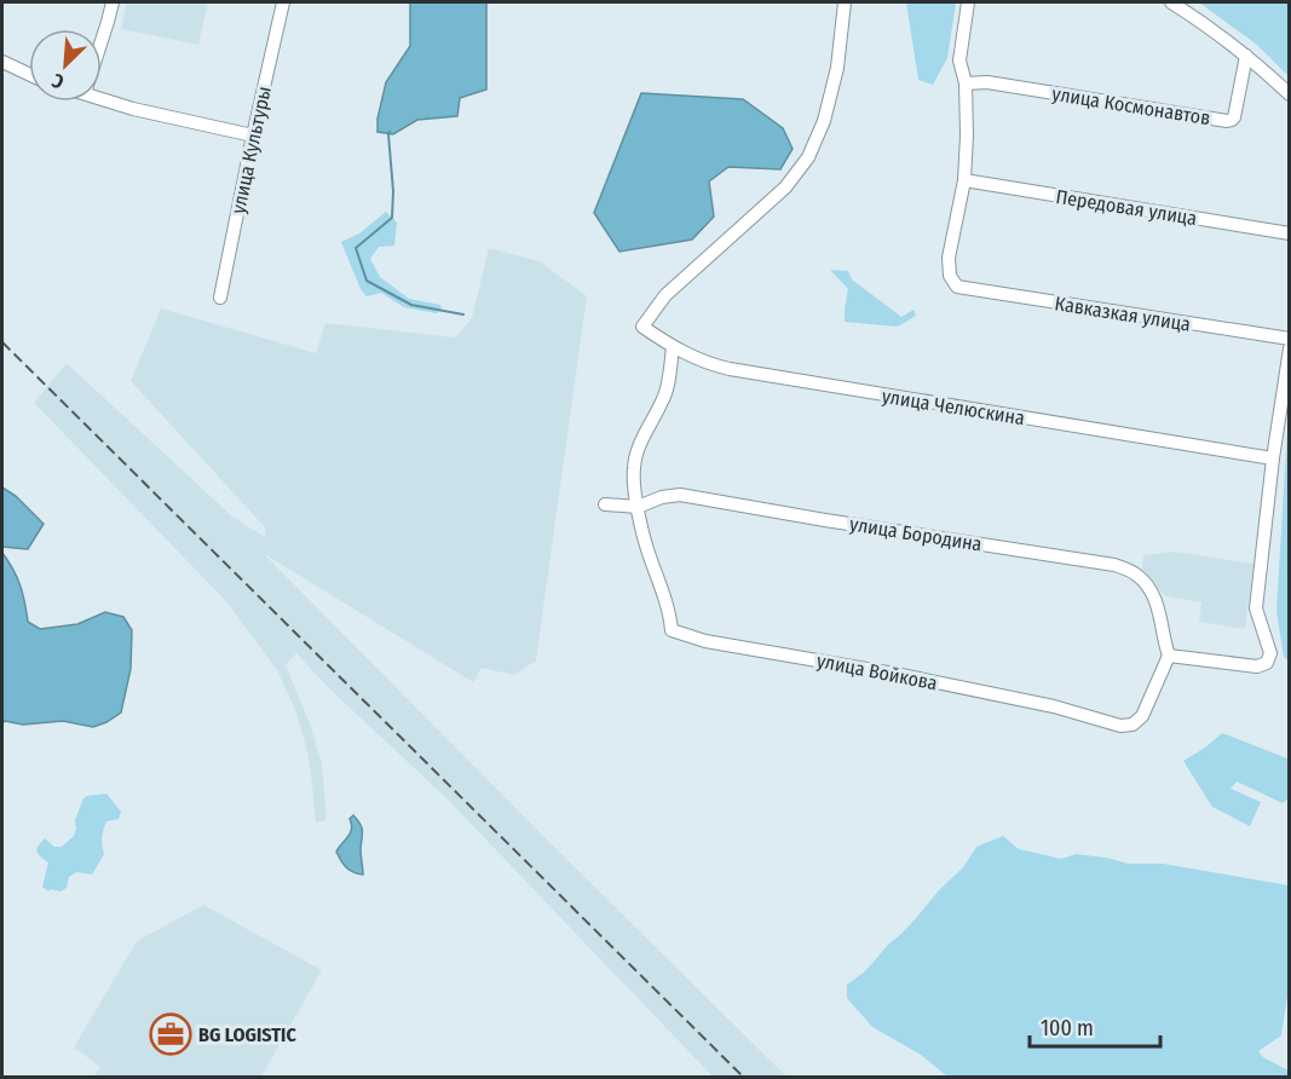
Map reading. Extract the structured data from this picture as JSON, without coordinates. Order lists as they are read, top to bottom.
{
  "streets": {
    "street": [
      "улица Космонавтов",
      "улица Культуры",
      "Передовая улица",
      "Кавказкая улица",
      "улица Челюскина",
      "улица Бородина",
      "улица Войкова"
    ]
  },
  "crossings": [
    ["Передовая улица", "Кавказкая улица"],
    ["улица Бородина", "улица Войкова"]
  ],
  "places": {
    "office": ["BG LOGISTIC"]
  },
  "scale_bar": "100 m",
  "north": "bottom left"
}
